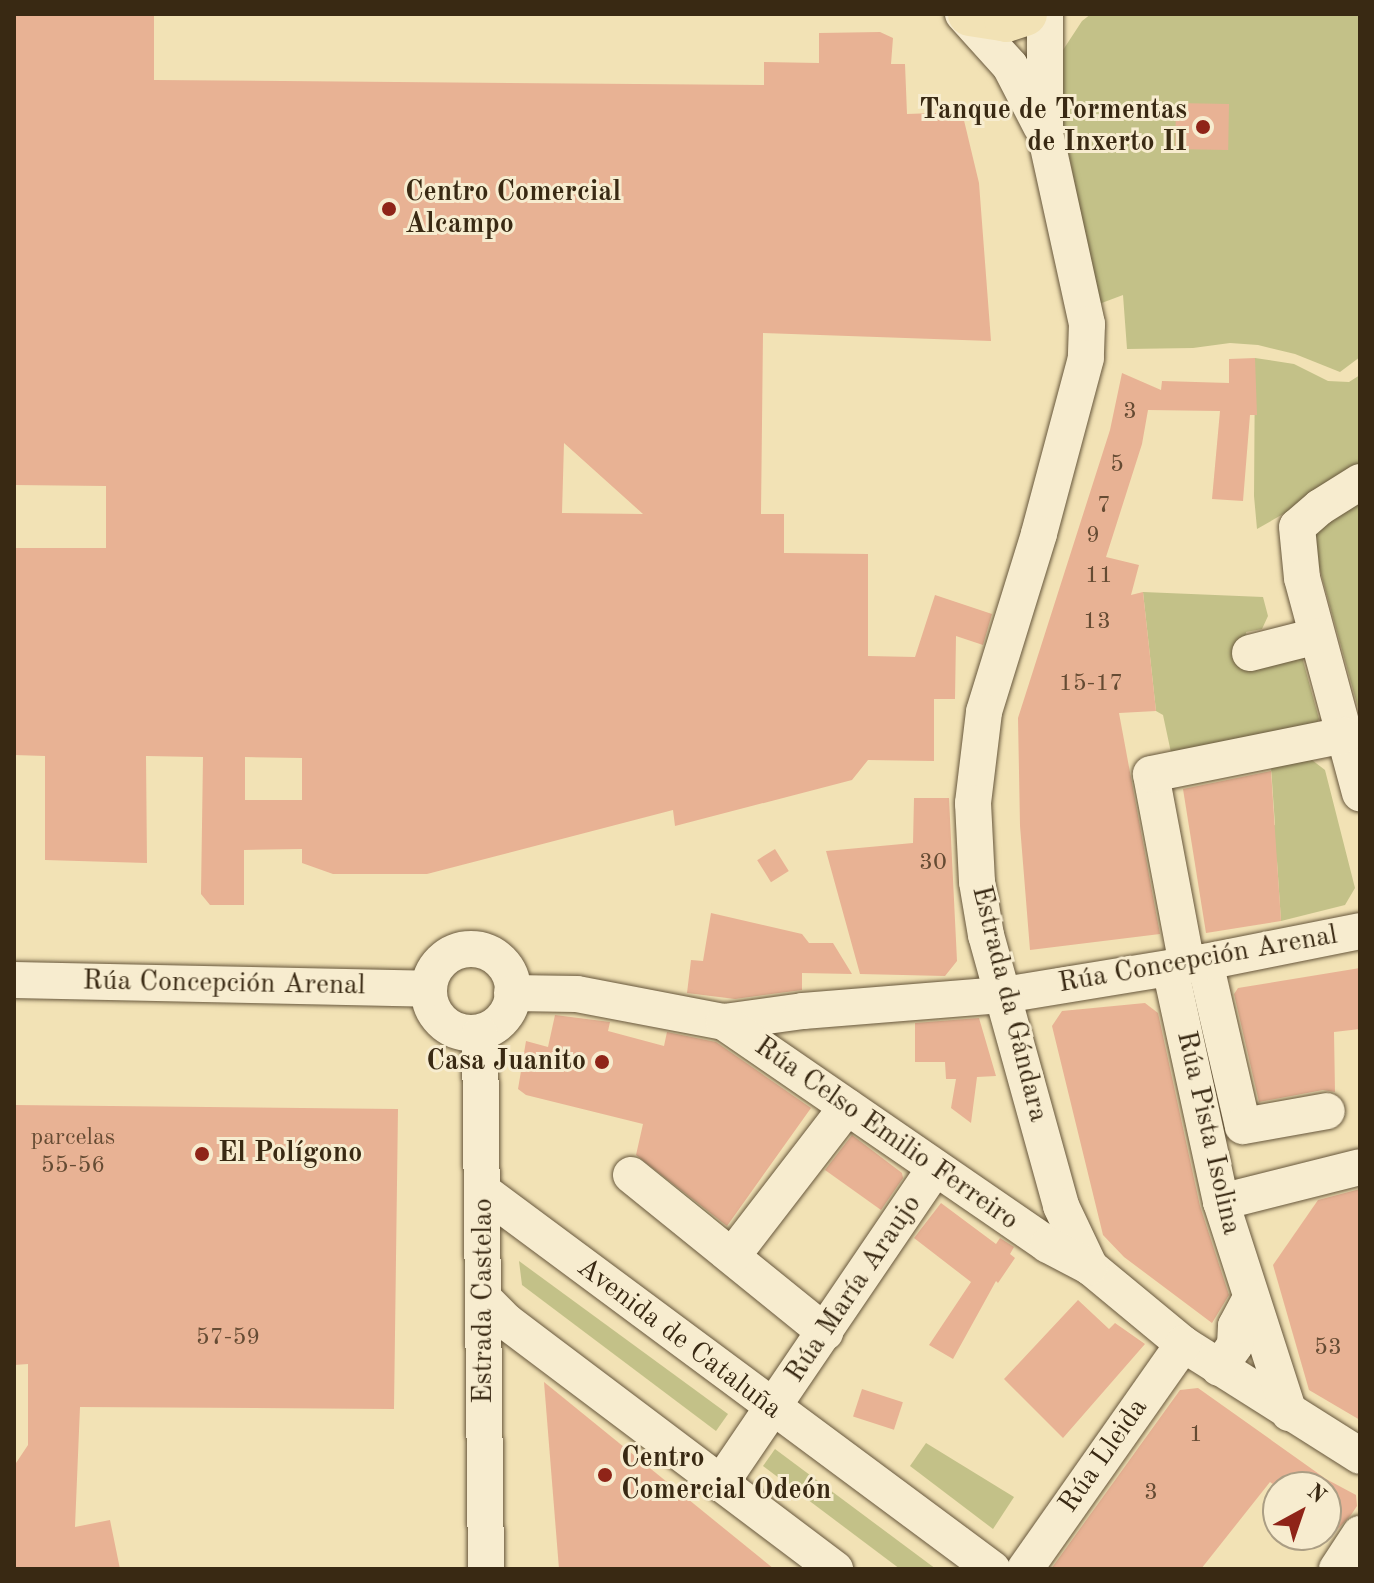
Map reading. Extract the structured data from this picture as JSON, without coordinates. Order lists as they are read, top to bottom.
{
  "streets": {
    "street": [
      "Rúa Concepción Arenal",
      "Estrada da Gándara",
      "Rúa Pista Isolina",
      "Rúa Celso Emilio Ferreiro",
      "Rúa María Araujo",
      "Estrada Castelao",
      "Avenida de Cataluña",
      "Rúa Lleida"
    ]
  },
  "crossings": [
    ["Rúa Concepción Arenal", "Estrada da Gándara"],
    ["Rúa Concepción Arenal", "Rúa Pista Isolina"],
    ["Rúa Concepción Arenal", "Rúa Celso Emilio Ferreiro"],
    ["Rúa Concepción Arenal", "Estrada Castelao"],
    ["Estrada da Gándara", "Rúa Pista Isolina"],
    ["Estrada da Gándara", "Rúa Celso Emilio Ferreiro"],
    ["Estrada da Gándara", "Rúa Lleida"],
    ["Rúa Celso Emilio Ferreiro", "Rúa María Araujo"],
    ["Rúa María Araujo", "Avenida de Cataluña"],
    ["Estrada Castelao", "Avenida de Cataluña"]
  ],
  "places": [
    "Tanque de Tormentas de Inxerto II",
    "Centro Comercial Alcampo",
    "Casa Juanito",
    "El Polígono",
    "Centro Comercial Odeón"
  ],
  "house_numbers": [
    "3",
    "5",
    "7",
    "9",
    "11",
    "13",
    "15-17",
    "30",
    "parcelas 55-56",
    "57-59",
    "53",
    "1",
    "3"
  ],
  "north": "top right"
}
